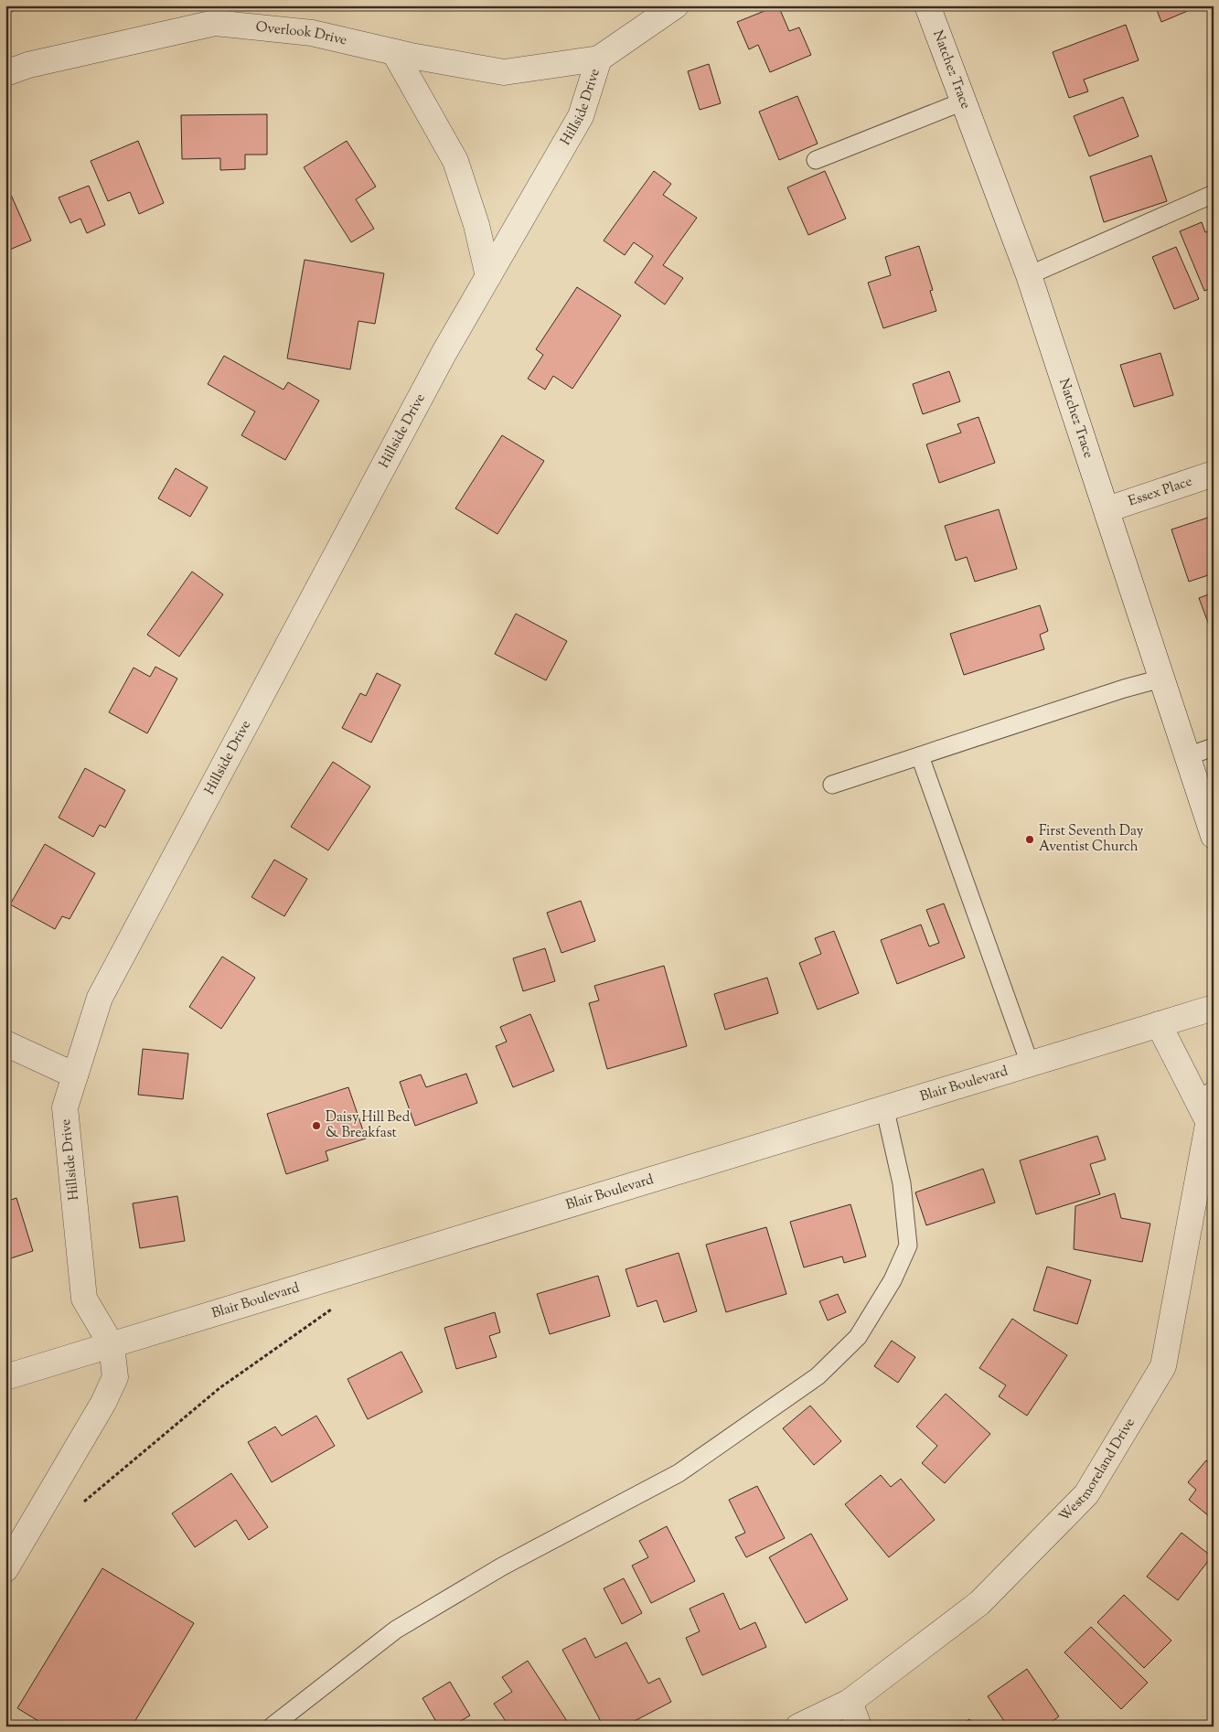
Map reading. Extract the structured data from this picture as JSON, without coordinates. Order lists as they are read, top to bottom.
{
  "streets": {
    "street": [
      "Overlook Drive",
      "Natchez Trace",
      "Hillside Drive",
      "Essex Place",
      "Blair Boulevard",
      "Westmoreland Drive"
    ]
  },
  "crossings": [
    ["Overlook Drive", "Hillside Drive"],
    ["Natchez Trace", "Essex Place"],
    ["Hillside Drive", "Blair Boulevard"]
  ],
  "places": ["First Seventh Day Aventist Church", "Daisy Hill Bed & Breakfast"]
}
